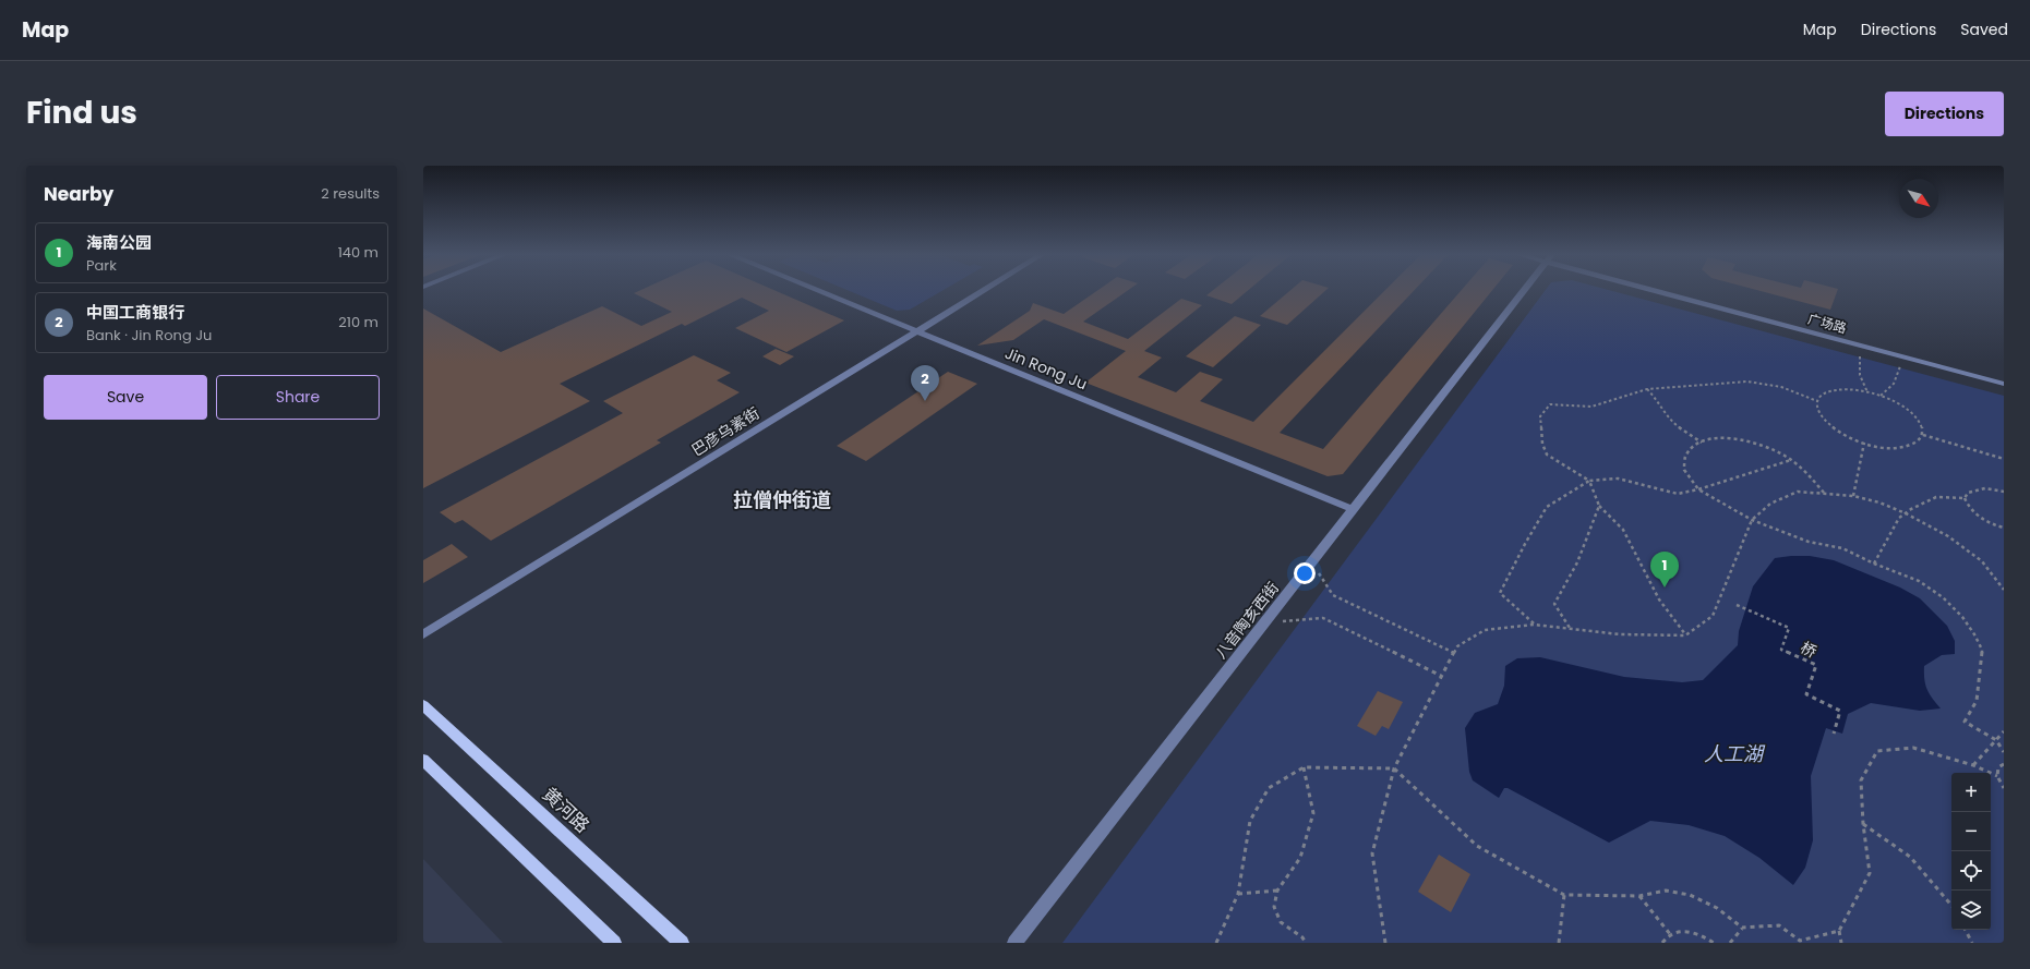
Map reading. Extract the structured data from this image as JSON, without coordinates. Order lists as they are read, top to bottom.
{
  "streets": {
    "main road": ["黄河路"],
    "street": [
      "广场路",
      "Jin Rong Ju",
      "巴彦乌素街",
      "八音陶亥西街"
    ],
    "path": ["桥"]
  },
  "crossings": [
    ["Jin Rong Ju", "巴彦乌素街"],
    ["Jin Rong Ju", "八音陶亥西街"]
  ],
  "districts": ["拉僧仲街道"],
  "water": ["人工湖"],
  "north": "bottom right",
  "page": {
    "header": "Map",
    "nav": ["Map", "Directions", "Saved"],
    "title": "Find us",
    "buttons": [
      "Directions",
      ["Save", "Share"]
    ],
    "heading": ["Nearby", "2 results"],
    "list": [
      {
        "mark": "1",
        "name": "海南公园",
        "note": "Park",
        "value": "140 m"
      },
      {
        "mark": "2",
        "name": "中国工商银行",
        "note": "Bank · Jin Rong Ju",
        "value": "210 m"
      }
    ],
    "pins": ["2", "1"],
    "map_buttons": ["+", "−"]
  }
}
